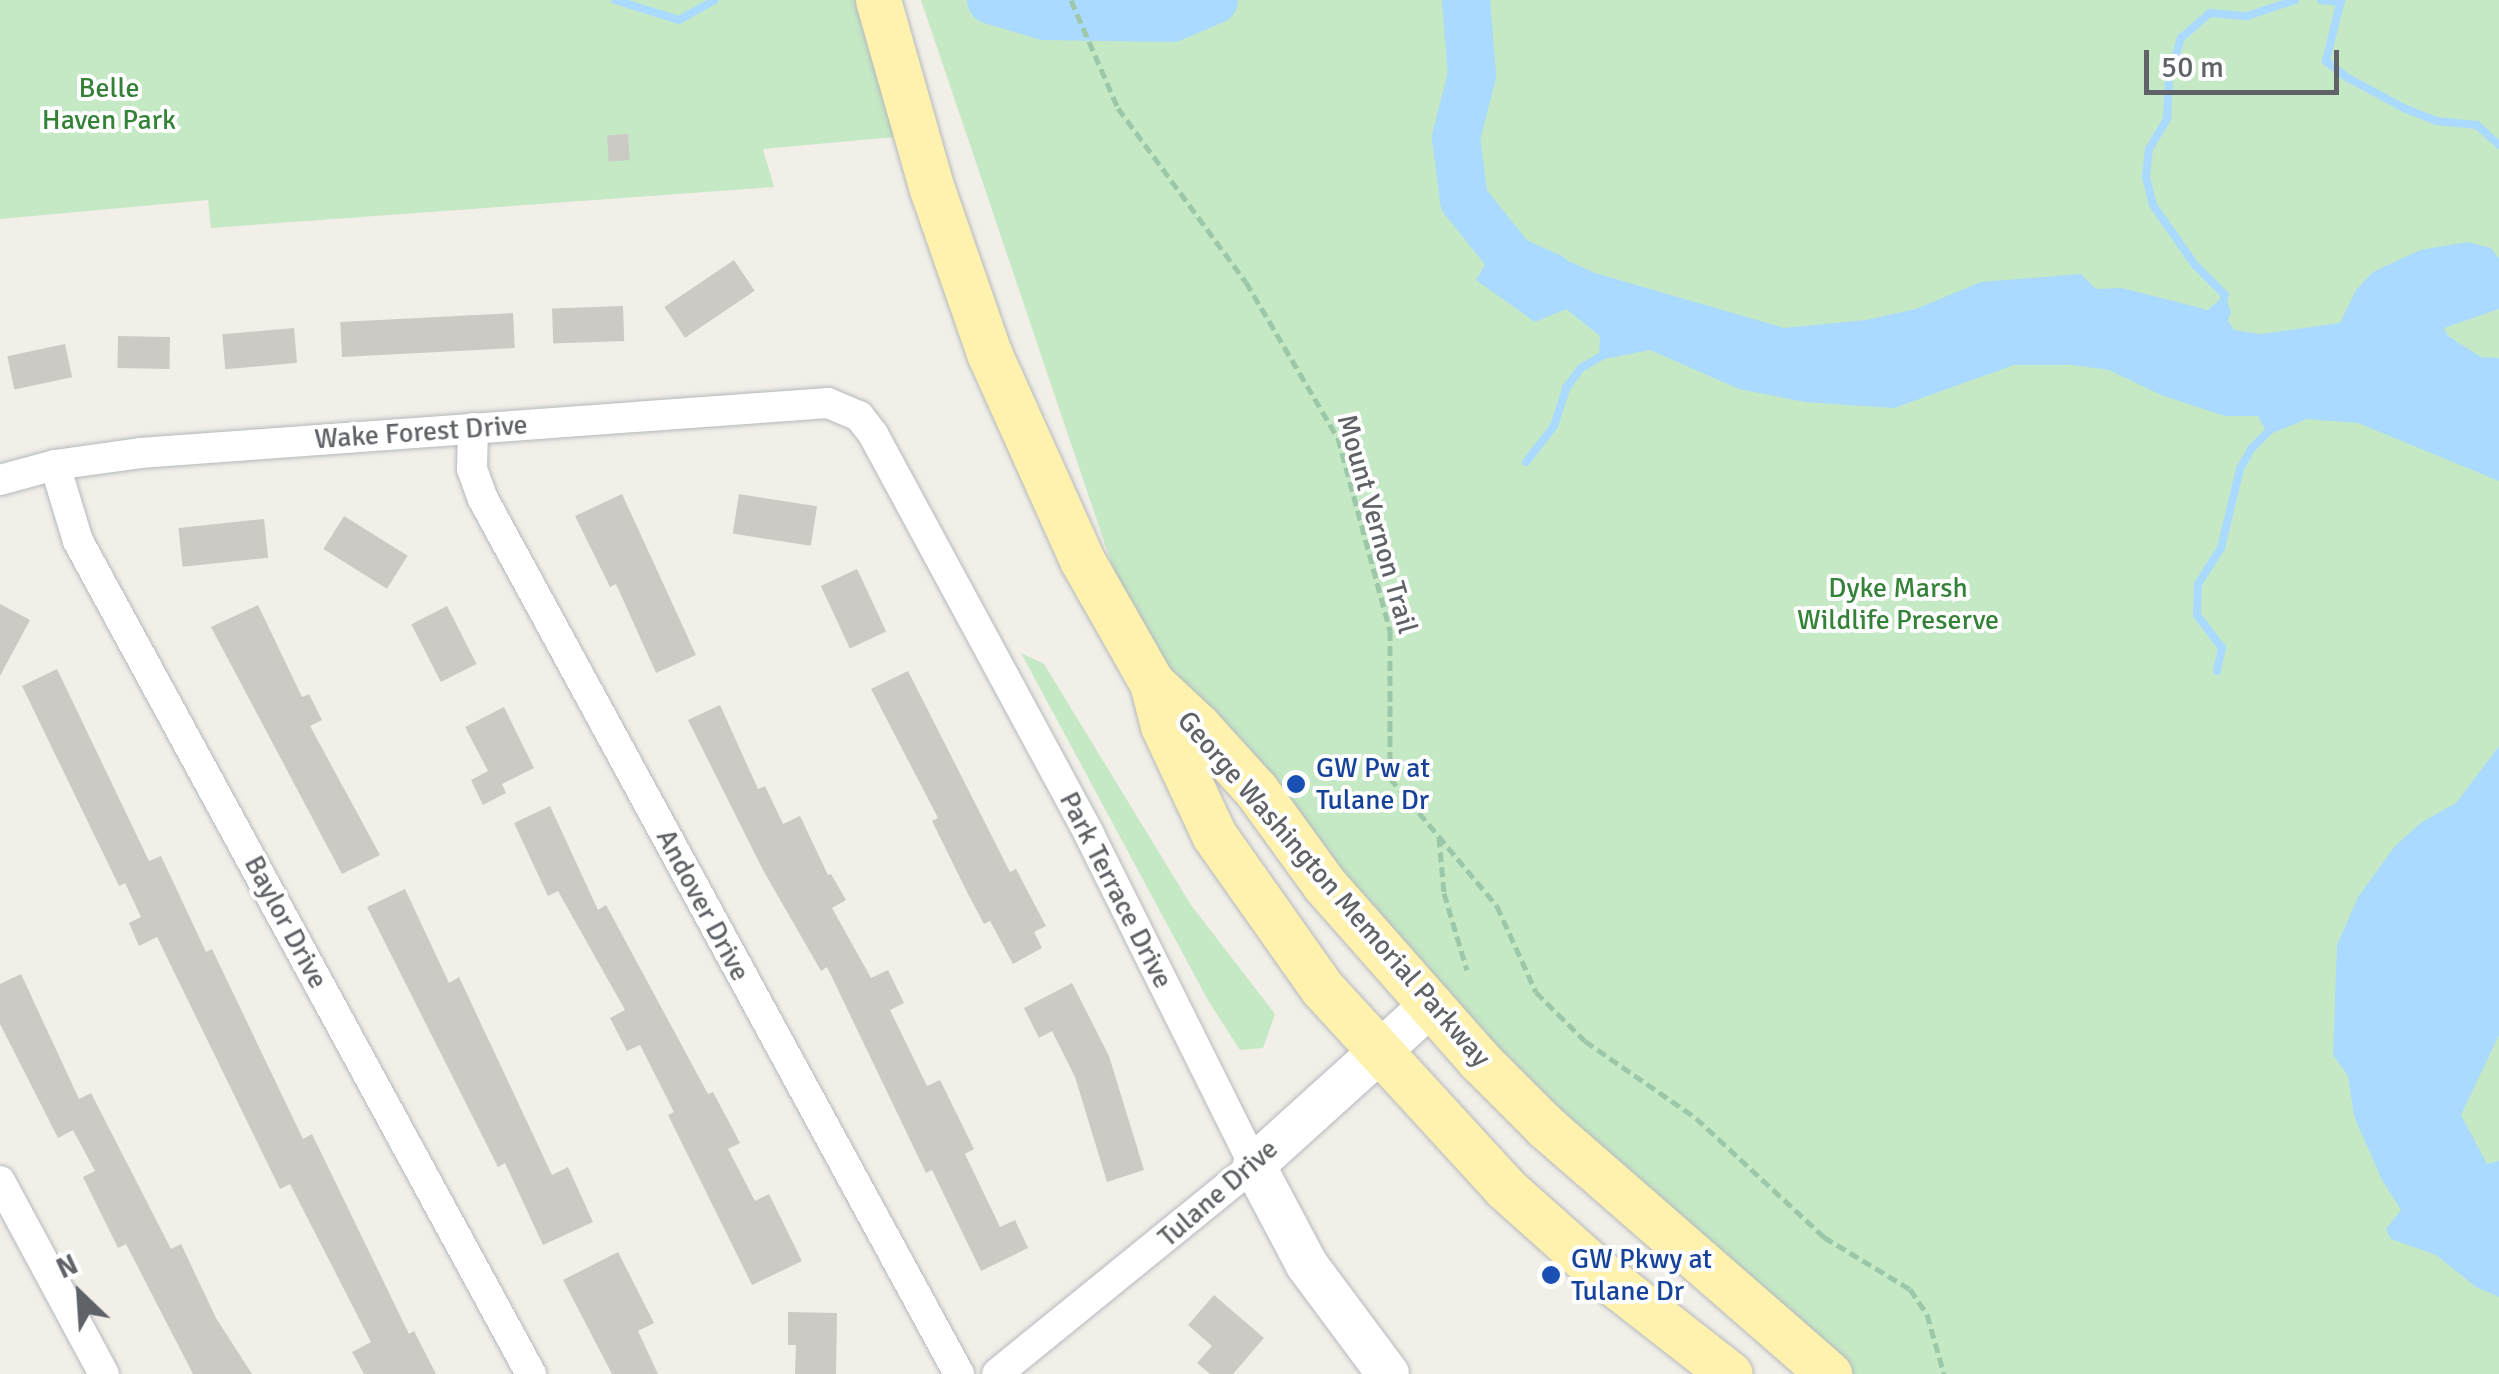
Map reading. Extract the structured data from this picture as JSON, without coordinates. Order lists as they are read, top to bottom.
{
  "streets": {
    "main road": ["George Washington Memorial Parkway"],
    "street": [
      "Wake Forest Drive",
      "Park Terrace Drive",
      "Andover Drive",
      "Baylor Drive",
      "Tulane Drive"
    ],
    "path": ["Mount Vernon Trail"]
  },
  "crossings": [
    ["Wake Forest Drive", "Park Terrace Drive"],
    ["Wake Forest Drive", "Andover Drive"],
    ["Wake Forest Drive", "Baylor Drive"],
    ["George Washington Memorial Parkway", "Tulane Drive"],
    ["Park Terrace Drive", "Tulane Drive"]
  ],
  "parks": ["Belle Haven Park", "Dyke Marsh Wildlife Preserve"],
  "places": ["GW Pw at Tulane Dr", "GW Pkwy at Tulane Dr"],
  "scale_bar": "50 m",
  "north": "top left"
}
